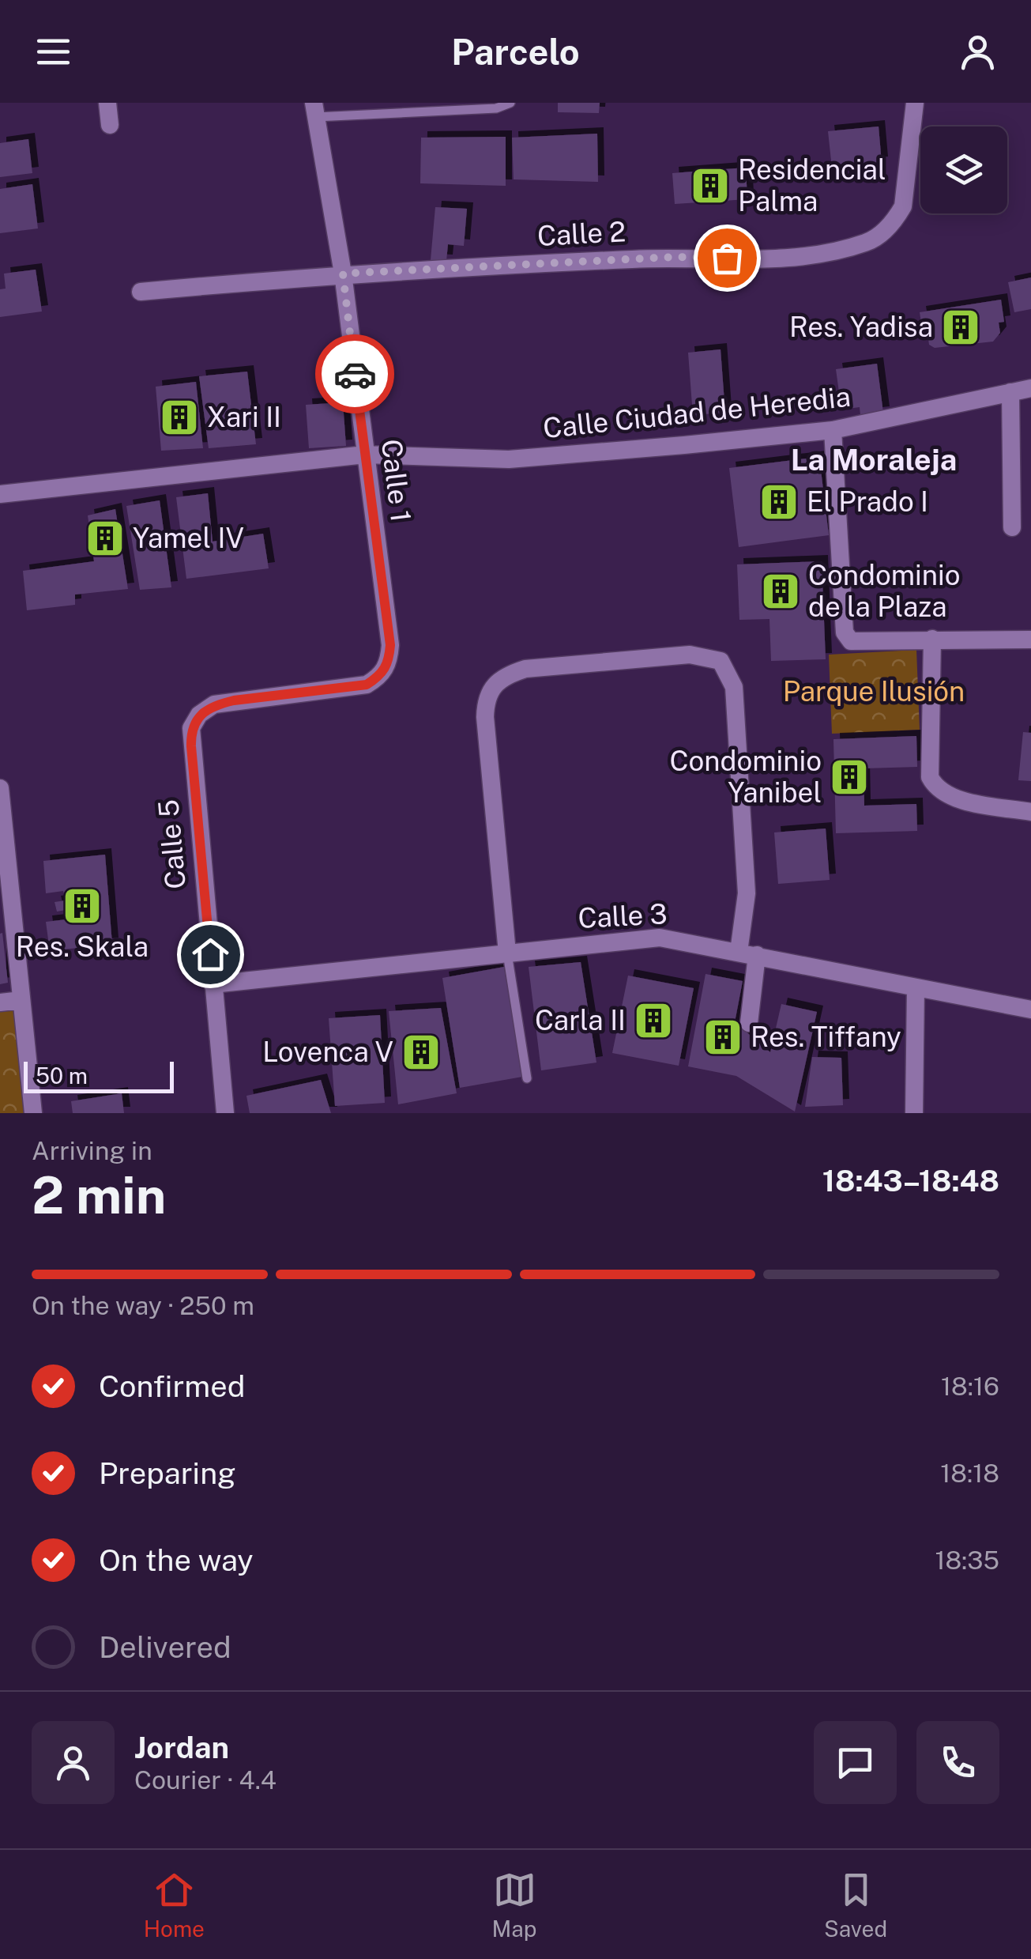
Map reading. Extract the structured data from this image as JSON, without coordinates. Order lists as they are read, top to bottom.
{
  "streets": {
    "street": [
      "Calle 2",
      "Calle Ciudad de Heredia",
      "Calle 1",
      "Calle 5",
      "Calle 3"
    ]
  },
  "crossings": [
    ["Calle 2", "Calle 1"],
    ["Calle Ciudad de Heredia", "Calle 1"],
    ["Calle 1", "Calle 5"],
    ["Calle 5", "Calle 3"]
  ],
  "districts": ["La Moraleja"],
  "parks": ["Parque Ilusión"],
  "places": {
    "building": [
      "Residencial Palma",
      "Res. Yadisa",
      "Xari II",
      "El Prado I",
      "Yamel IV",
      "Condominio de la Plaza",
      "Condominio Yanibel",
      "Res. Skala",
      "Carla II",
      "Res. Tiffany",
      "Lovenca V"
    ]
  },
  "scale_bar": "50 m",
  "page": {
    "header": "Parcelo",
    "scale": "50 m",
    "heading": ["2 min", "Arriving in", "18:43–18:48"],
    "panel": ["Jordan", "Courier · 4.4"],
    "bar": "On the way · 250 m",
    "list": [
      ["Confirmed", "18:16"],
      ["Preparing", "18:18"],
      ["On the way", "18:35"],
      "Delivered"
    ],
    "tabs": ["Home", "Map", "Saved"]
  }
}
